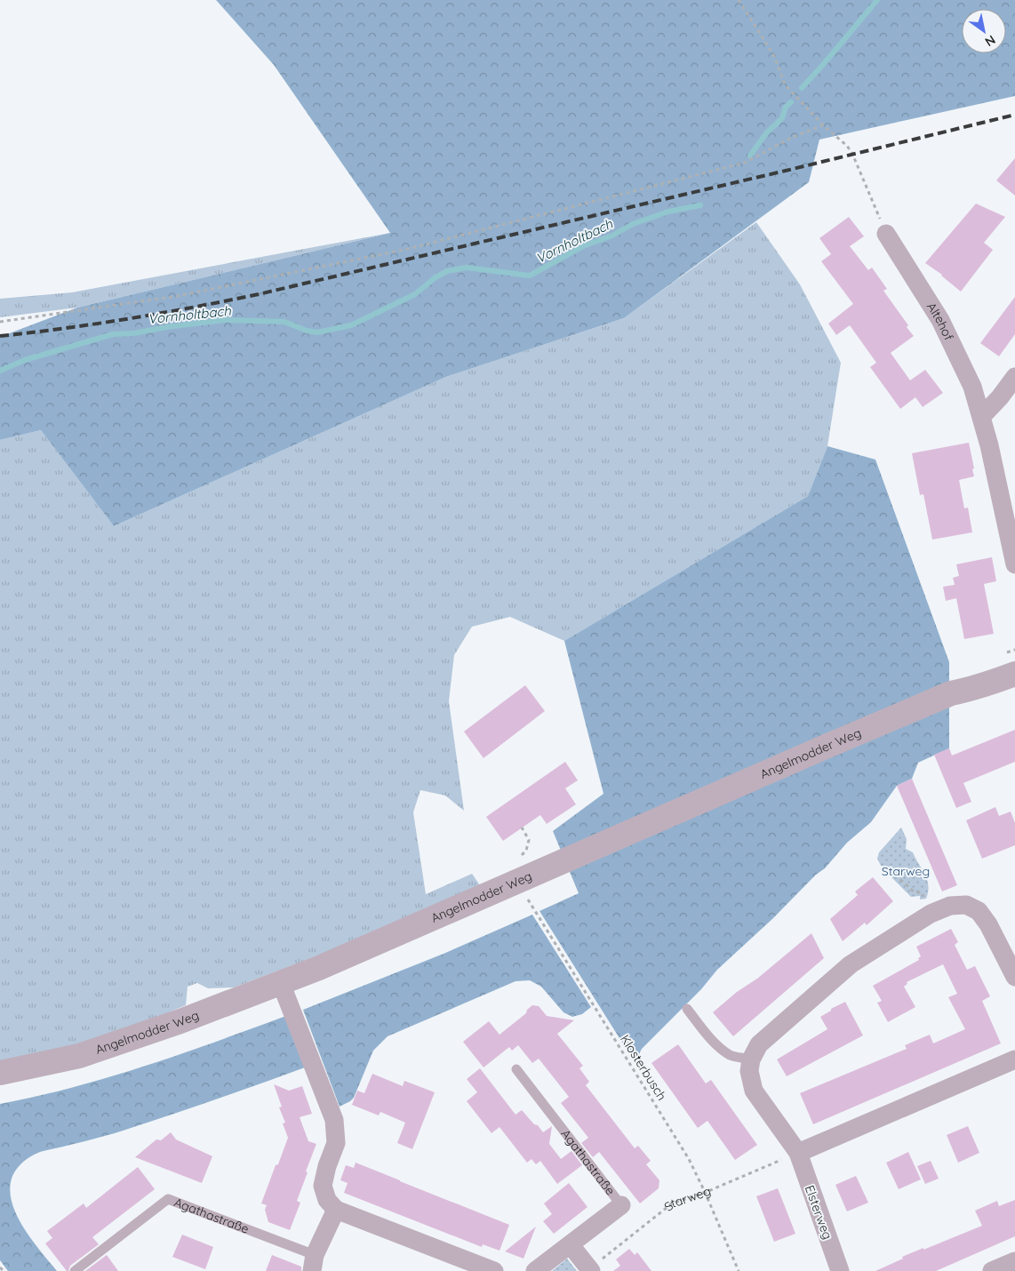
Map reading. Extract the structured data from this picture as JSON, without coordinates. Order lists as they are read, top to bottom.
{
  "streets": {
    "street": [
      "Altehof",
      "Angelmodder Weg",
      "Agathastraße",
      "Elsterweg"
    ],
    "path": ["Klosterbusch", "Starweg"]
  },
  "crossings": [
    ["Angelmodder Weg", "Klosterbusch"],
    ["Klosterbusch", "Starweg"],
    ["Starweg", "Elsterweg"]
  ],
  "water": ["Vornholtbach"],
  "parks": ["Starweg"],
  "north": "bottom right"
}
